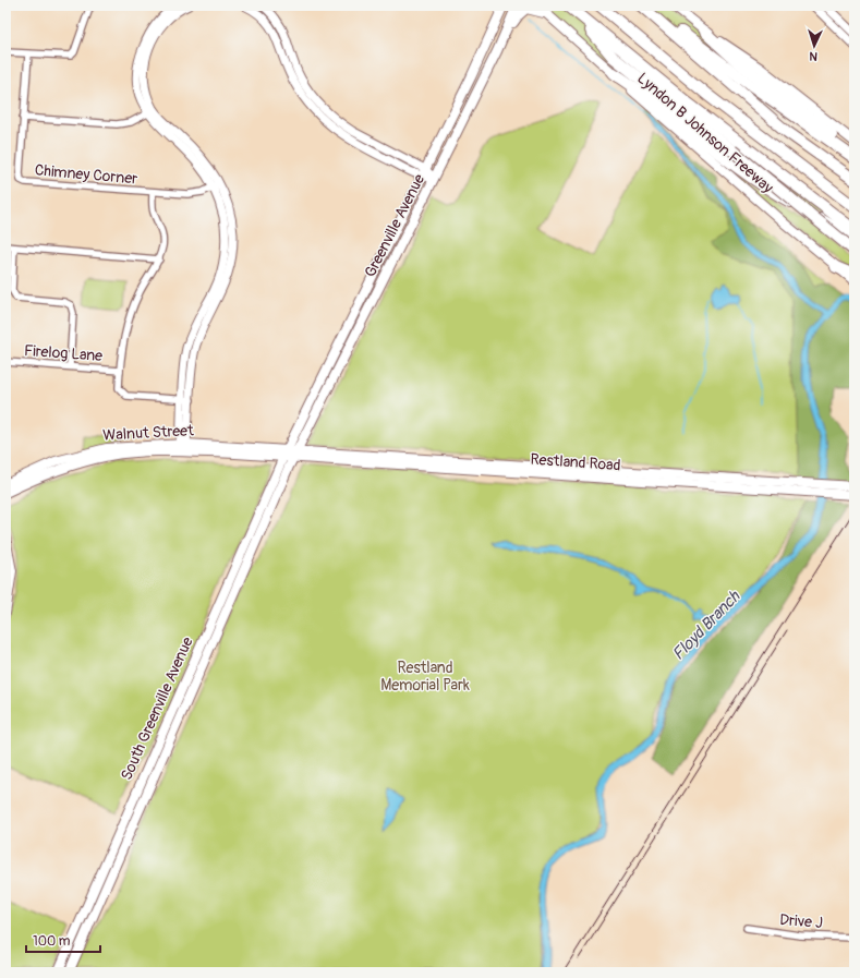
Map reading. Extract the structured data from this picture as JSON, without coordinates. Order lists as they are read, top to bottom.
{
  "streets": {
    "highway": ["Lyndon B Johnson Freeway"],
    "main road": [
      "Greenville Avenue",
      "Walnut Street",
      "Restland Road",
      "South Greenville Avenue"
    ],
    "street": ["Chimney Corner", "Firelog Lane", "Drive J"]
  },
  "crossings": [
    ["Greenville Avenue", "Walnut Street"],
    ["Greenville Avenue", "Restland Road"],
    ["Greenville Avenue", "South Greenville Avenue"],
    ["Walnut Street", "Restland Road"],
    ["Walnut Street", "South Greenville Avenue"],
    ["Restland Road", "South Greenville Avenue"]
  ],
  "water": ["Floyd Branch"],
  "parks": ["Restland Memorial Park"],
  "scale_bar": "100 m",
  "north": "bottom"
}
